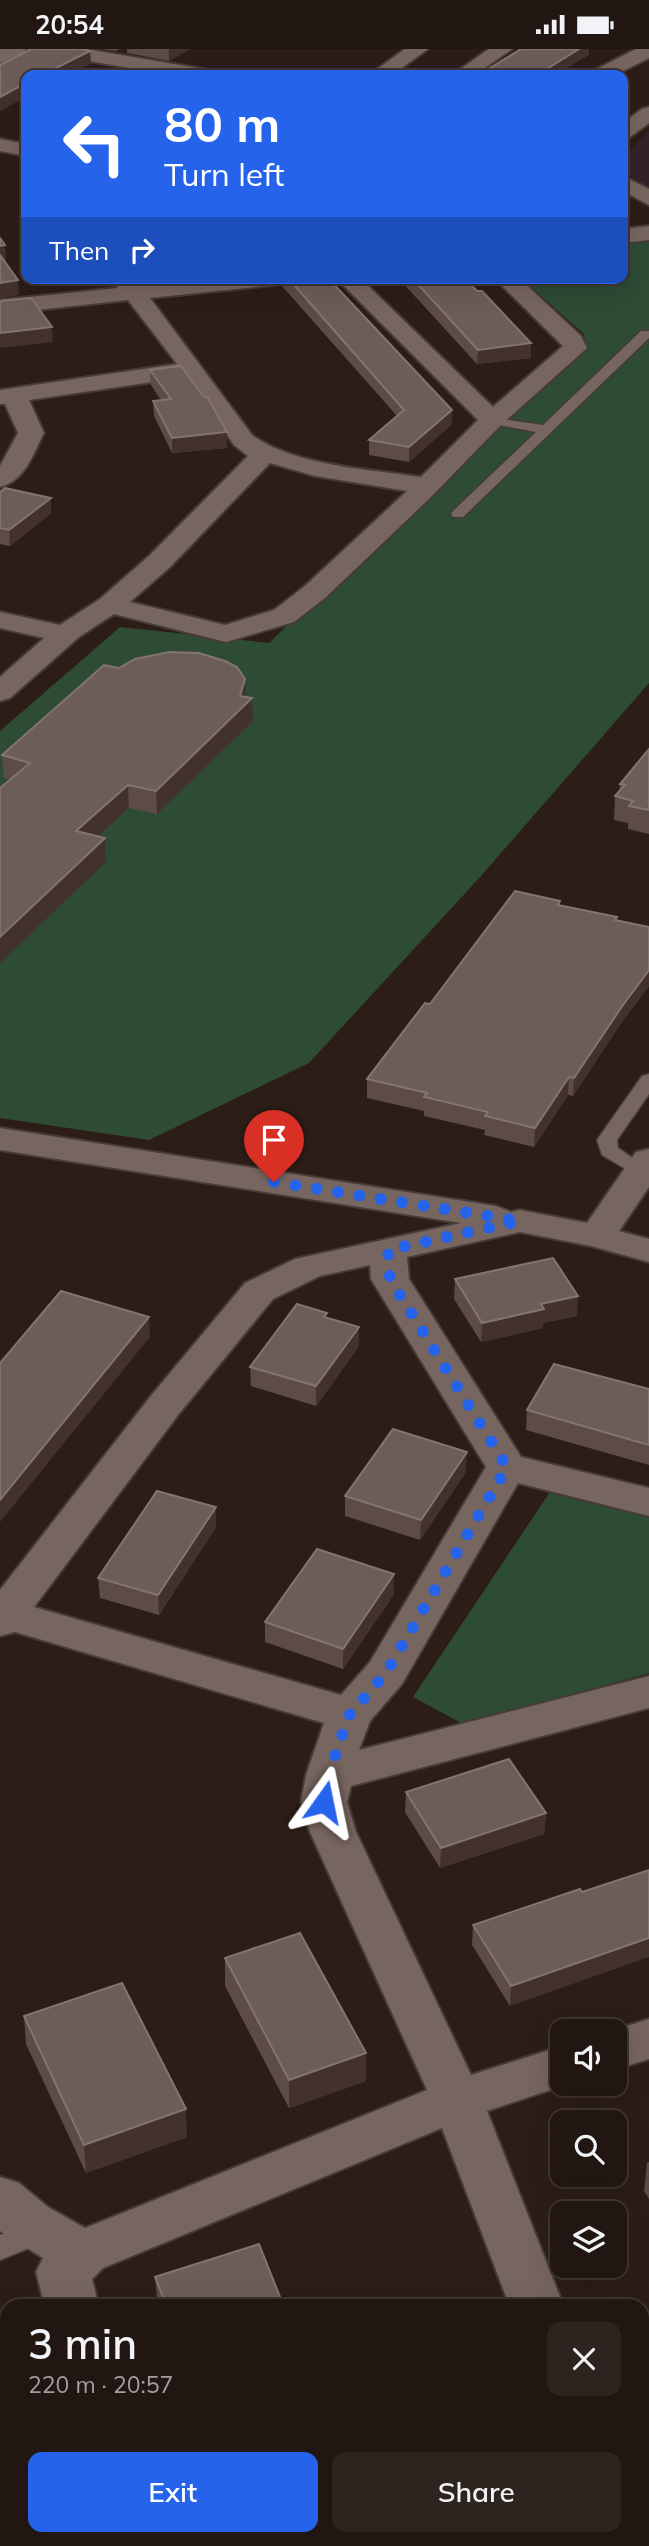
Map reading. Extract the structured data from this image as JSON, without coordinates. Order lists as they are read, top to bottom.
{
  "page": {
    "status": "20:54",
    "turn": ["80 m", "Turn left"],
    "then": "Then",
    "heading": ["3 min", "220 m · 20:57"],
    "buttons": ["Exit", "Share"]
  }
}
